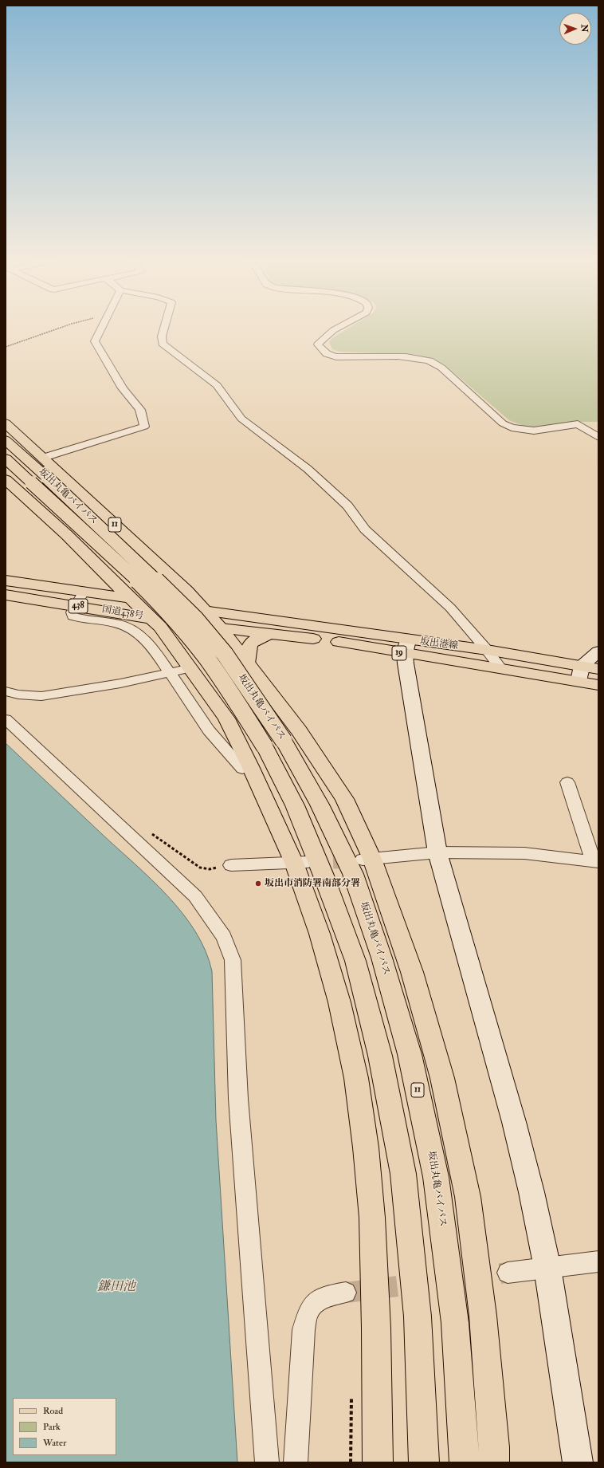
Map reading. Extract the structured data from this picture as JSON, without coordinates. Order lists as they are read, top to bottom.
{
  "streets": {
    "main road": [
      "坂出丸亀バイパス",
      "11",
      "438",
      "国道438号",
      "坂出港線",
      "19"
    ]
  },
  "crossings": [
    ["11", "国道438号"],
    ["11", "坂出港線"],
    ["国道438号", "坂出港線"]
  ],
  "water": ["鎌田池"],
  "places": ["坂出市消防署南部分署"],
  "legend": ["Road", "Park", "Water"],
  "north": "right"
}
